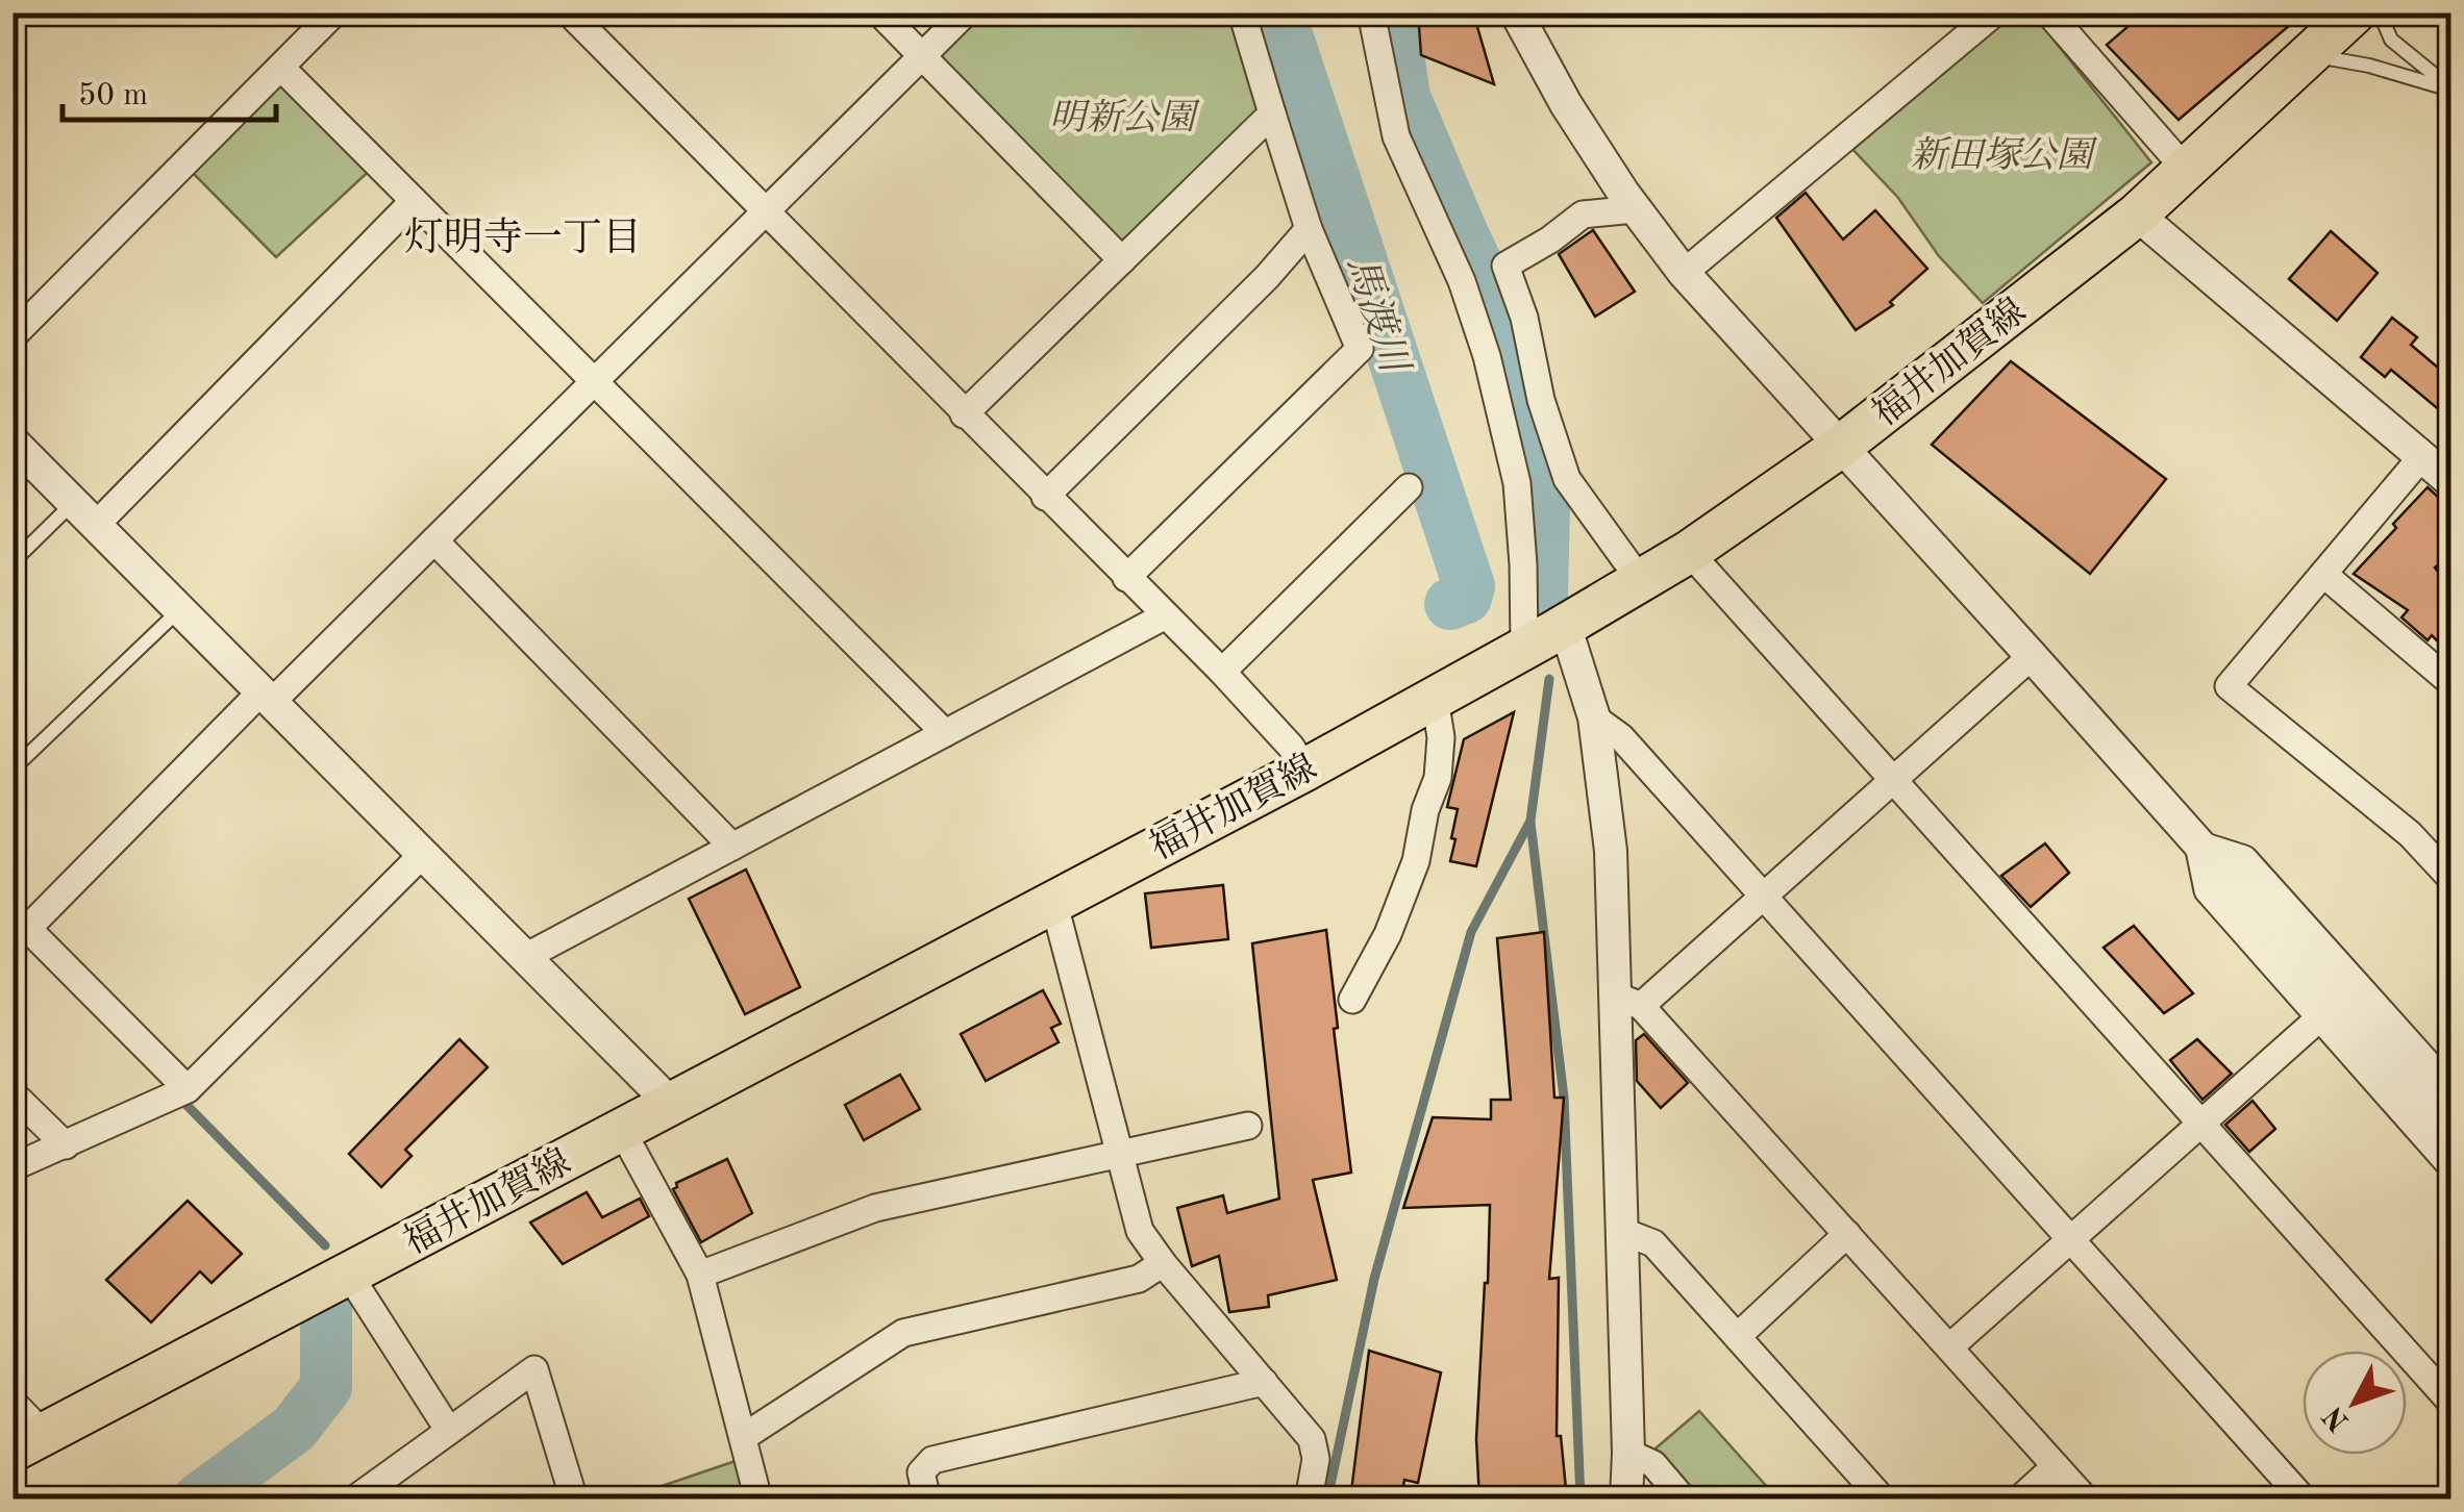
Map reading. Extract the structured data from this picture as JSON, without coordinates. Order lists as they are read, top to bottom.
{
  "streets": {
    "main road": ["福井加賀線"]
  },
  "districts": ["灯明寺一丁目"],
  "water": ["馬渡川"],
  "parks": ["明新公園", "新田塚公園"],
  "scale_bar": "50 m",
  "north": "bottom left"
}
